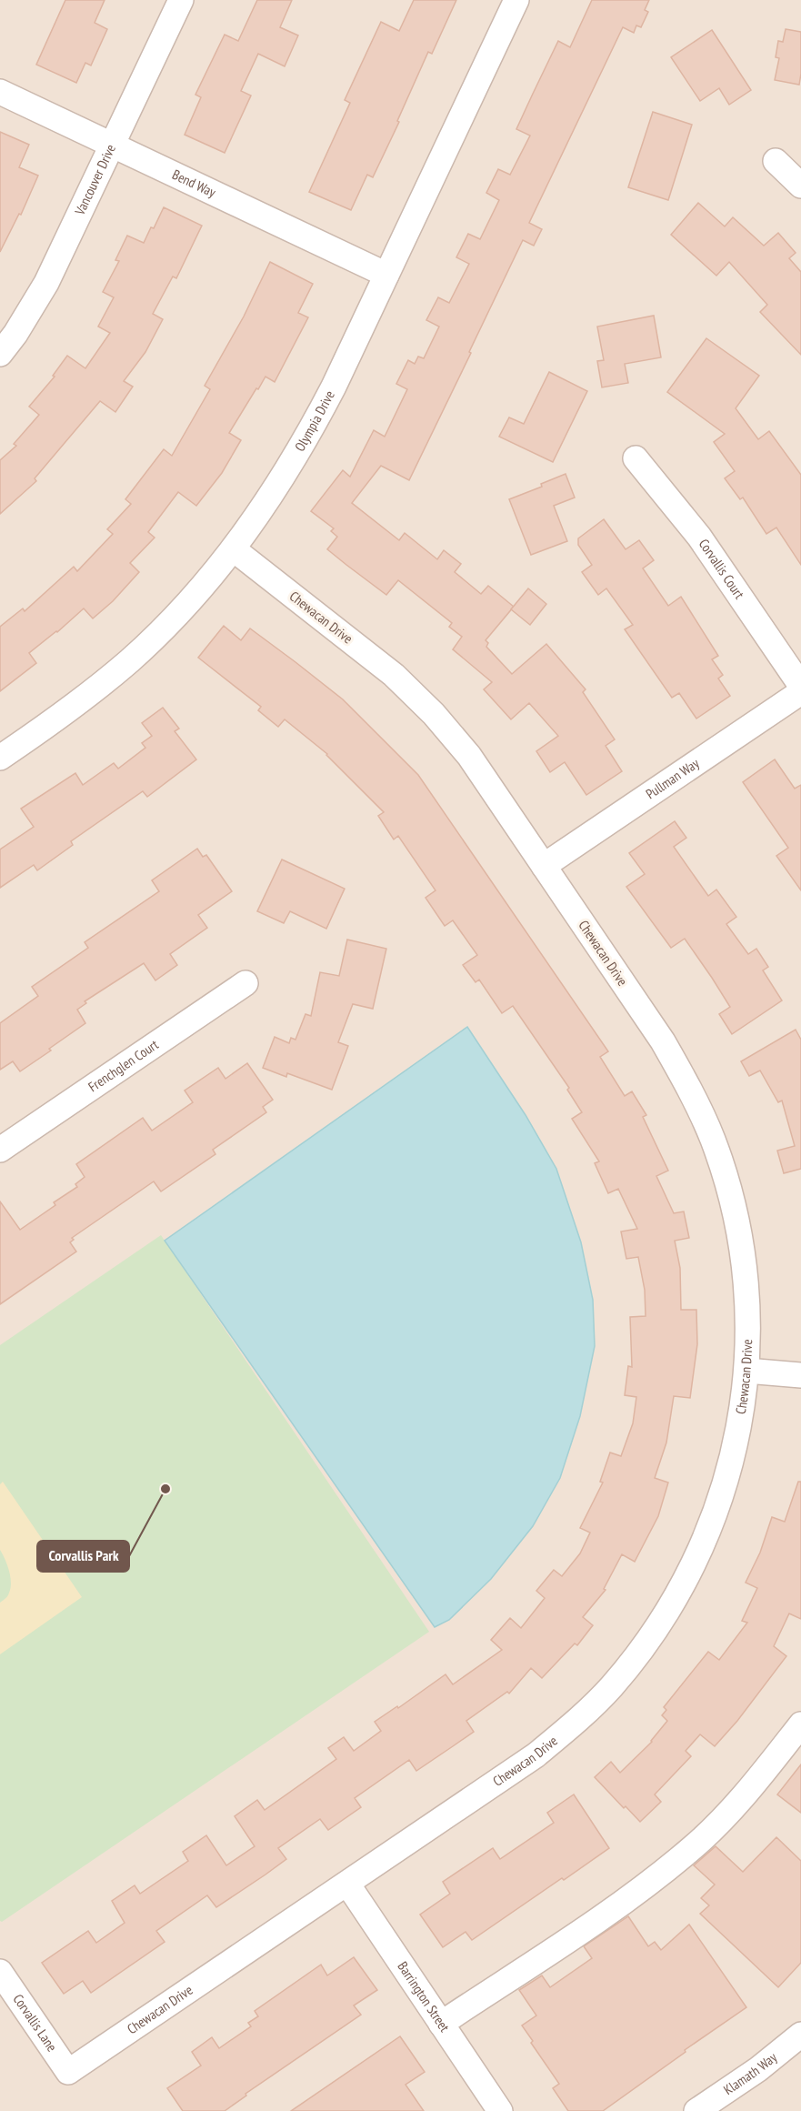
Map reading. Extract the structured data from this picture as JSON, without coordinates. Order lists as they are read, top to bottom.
{
  "streets": {
    "street": [
      "Vancouver Drive",
      "Bend Way",
      "Olympia Drive",
      "Corvallis Court",
      "Chewacan Drive",
      "Pullman Way",
      "Frenchglen Court",
      "Barrington Street",
      "Corvallis Lane",
      "Klamath Way"
    ]
  },
  "crossings": [
    ["Vancouver Drive", "Bend Way"],
    ["Bend Way", "Olympia Drive"],
    ["Olympia Drive", "Chewacan Drive"],
    ["Chewacan Drive", "Pullman Way"],
    ["Chewacan Drive", "Barrington Street"],
    ["Chewacan Drive", "Corvallis Lane"]
  ],
  "places": ["Corvallis Park"]
}
